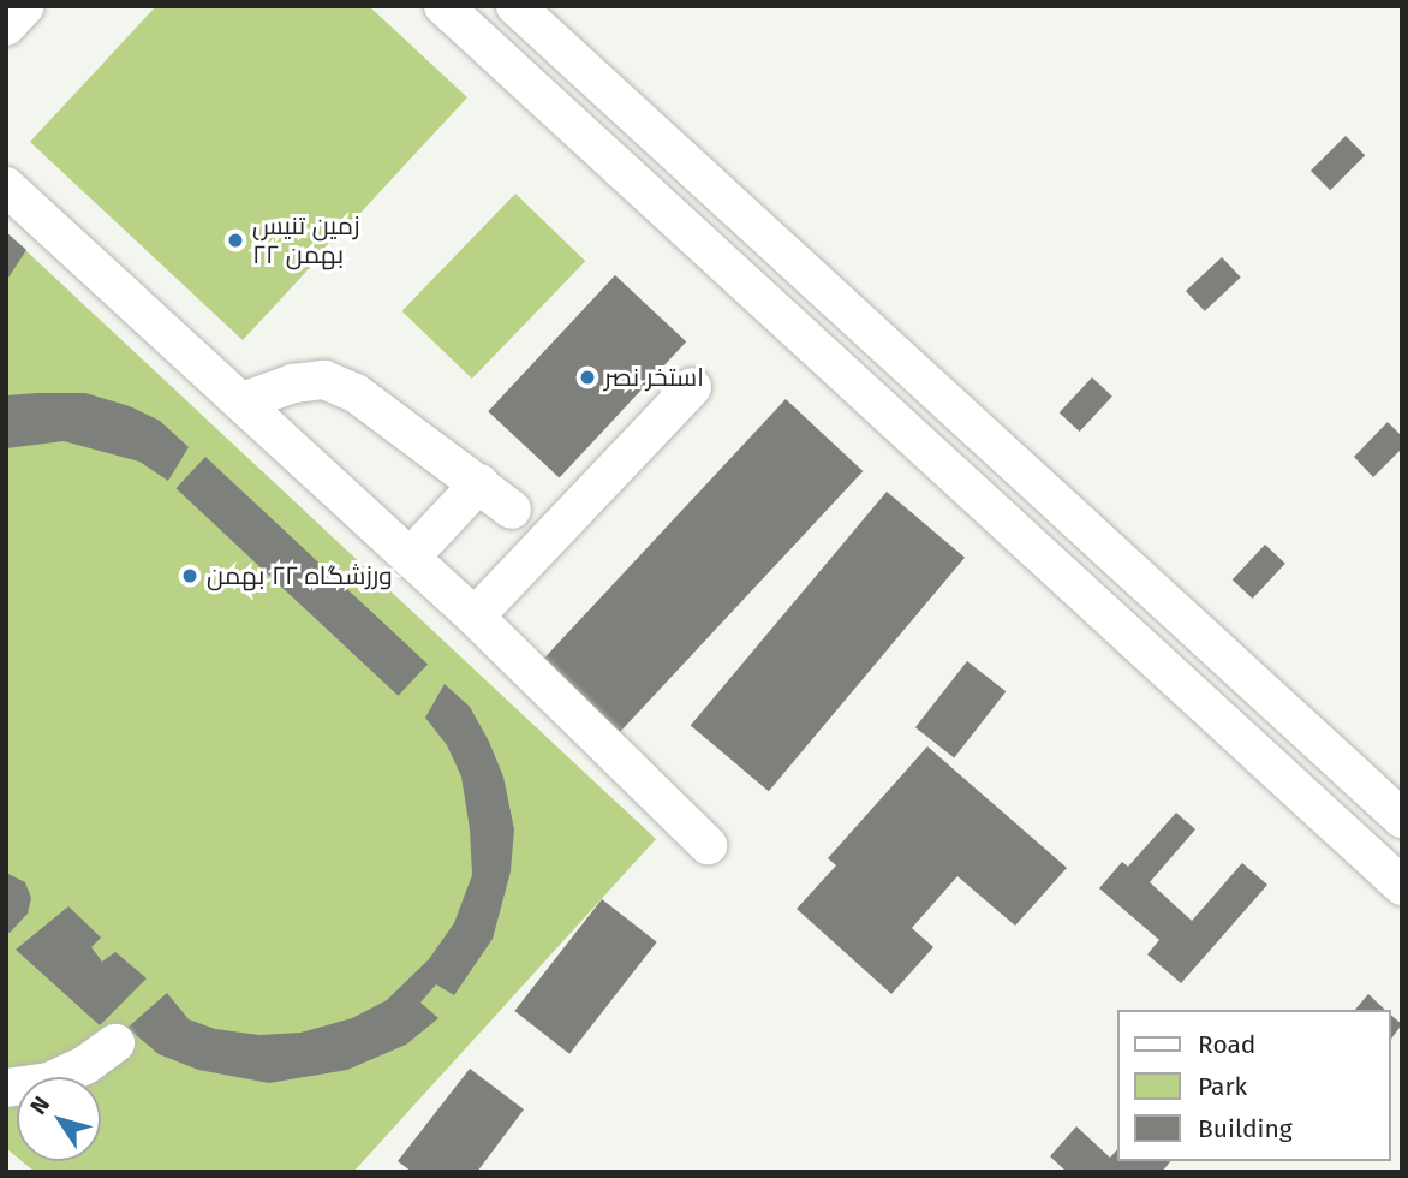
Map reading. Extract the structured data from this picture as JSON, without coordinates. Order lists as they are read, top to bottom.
{
  "places": ["زمین تنیس ۲۲ بهمن", "استخر نصر", "ورزشگاه ۲۲ بهمن"],
  "legend": ["Road", "Park", "Building"],
  "north": "top left"
}
